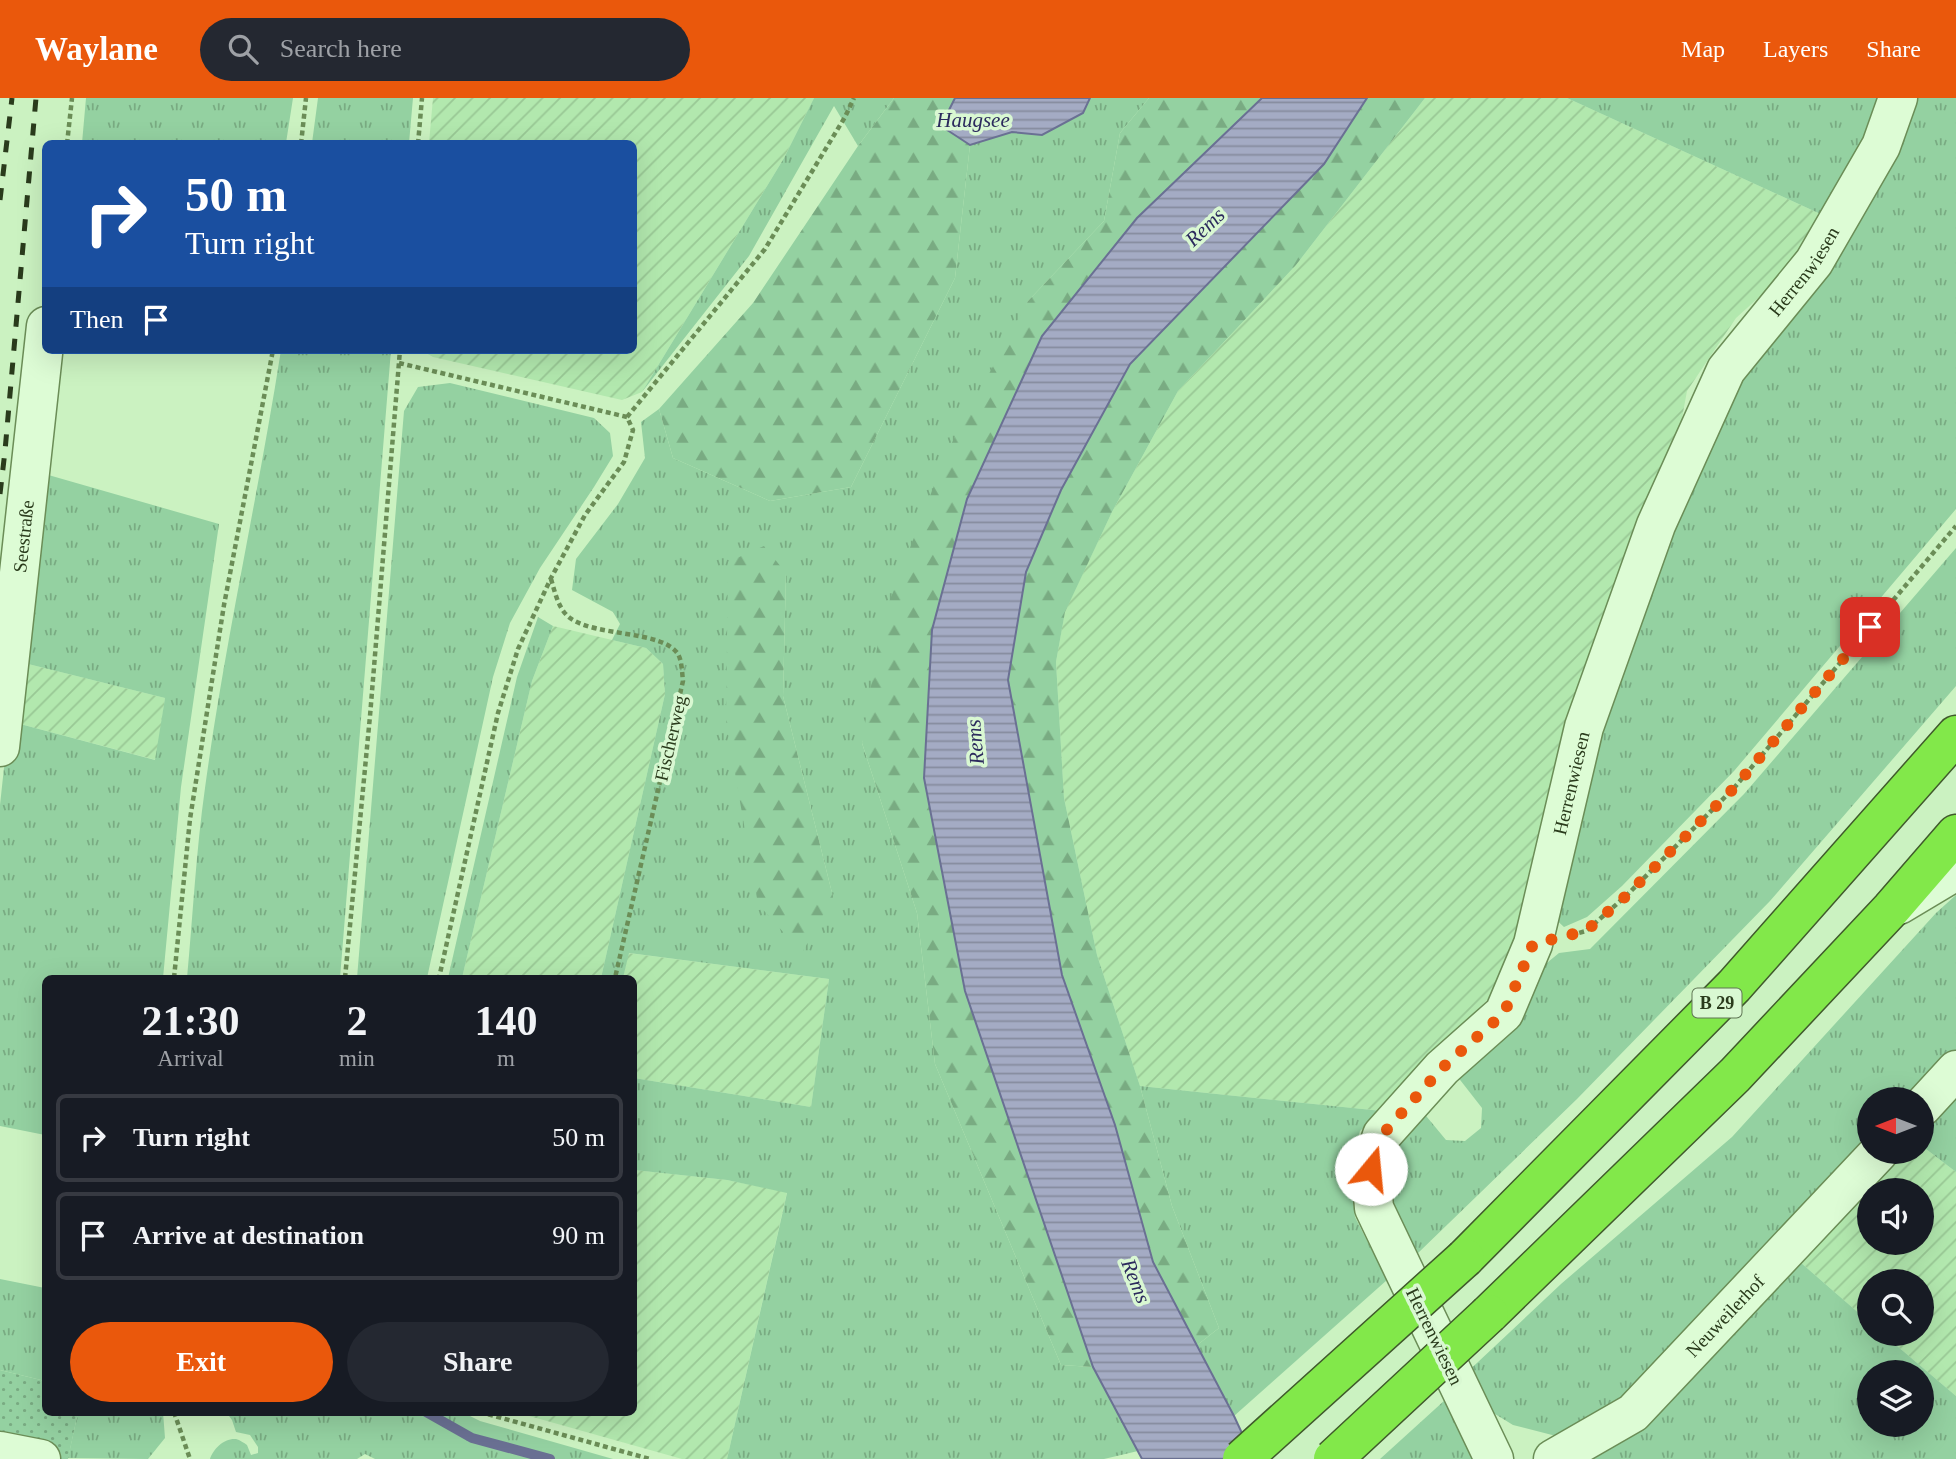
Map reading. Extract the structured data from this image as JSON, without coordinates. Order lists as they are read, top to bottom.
{
  "streets": {
    "highway": ["B 29"],
    "street": ["Herrenwiesen", "Seestraße", "Neuweilerhof"],
    "path": ["Fischerweg"]
  },
  "water": ["Haugsee", "Rems"],
  "north": "left",
  "page": {
    "header": "Waylane",
    "search": "Search here",
    "nav": ["Map", "Layers", "Share"],
    "turn": ["50 m", "Turn right"],
    "then": "Then",
    "eta": [
      "21:30",
      "Arrival",
      "2",
      "min",
      "140",
      "m"
    ],
    "list": [
      {
        "name": "Turn right",
        "value": "50 m"
      },
      {
        "name": "Arrive at destination",
        "value": "90 m"
      }
    ],
    "buttons": ["Exit", "Share"]
  }
}
